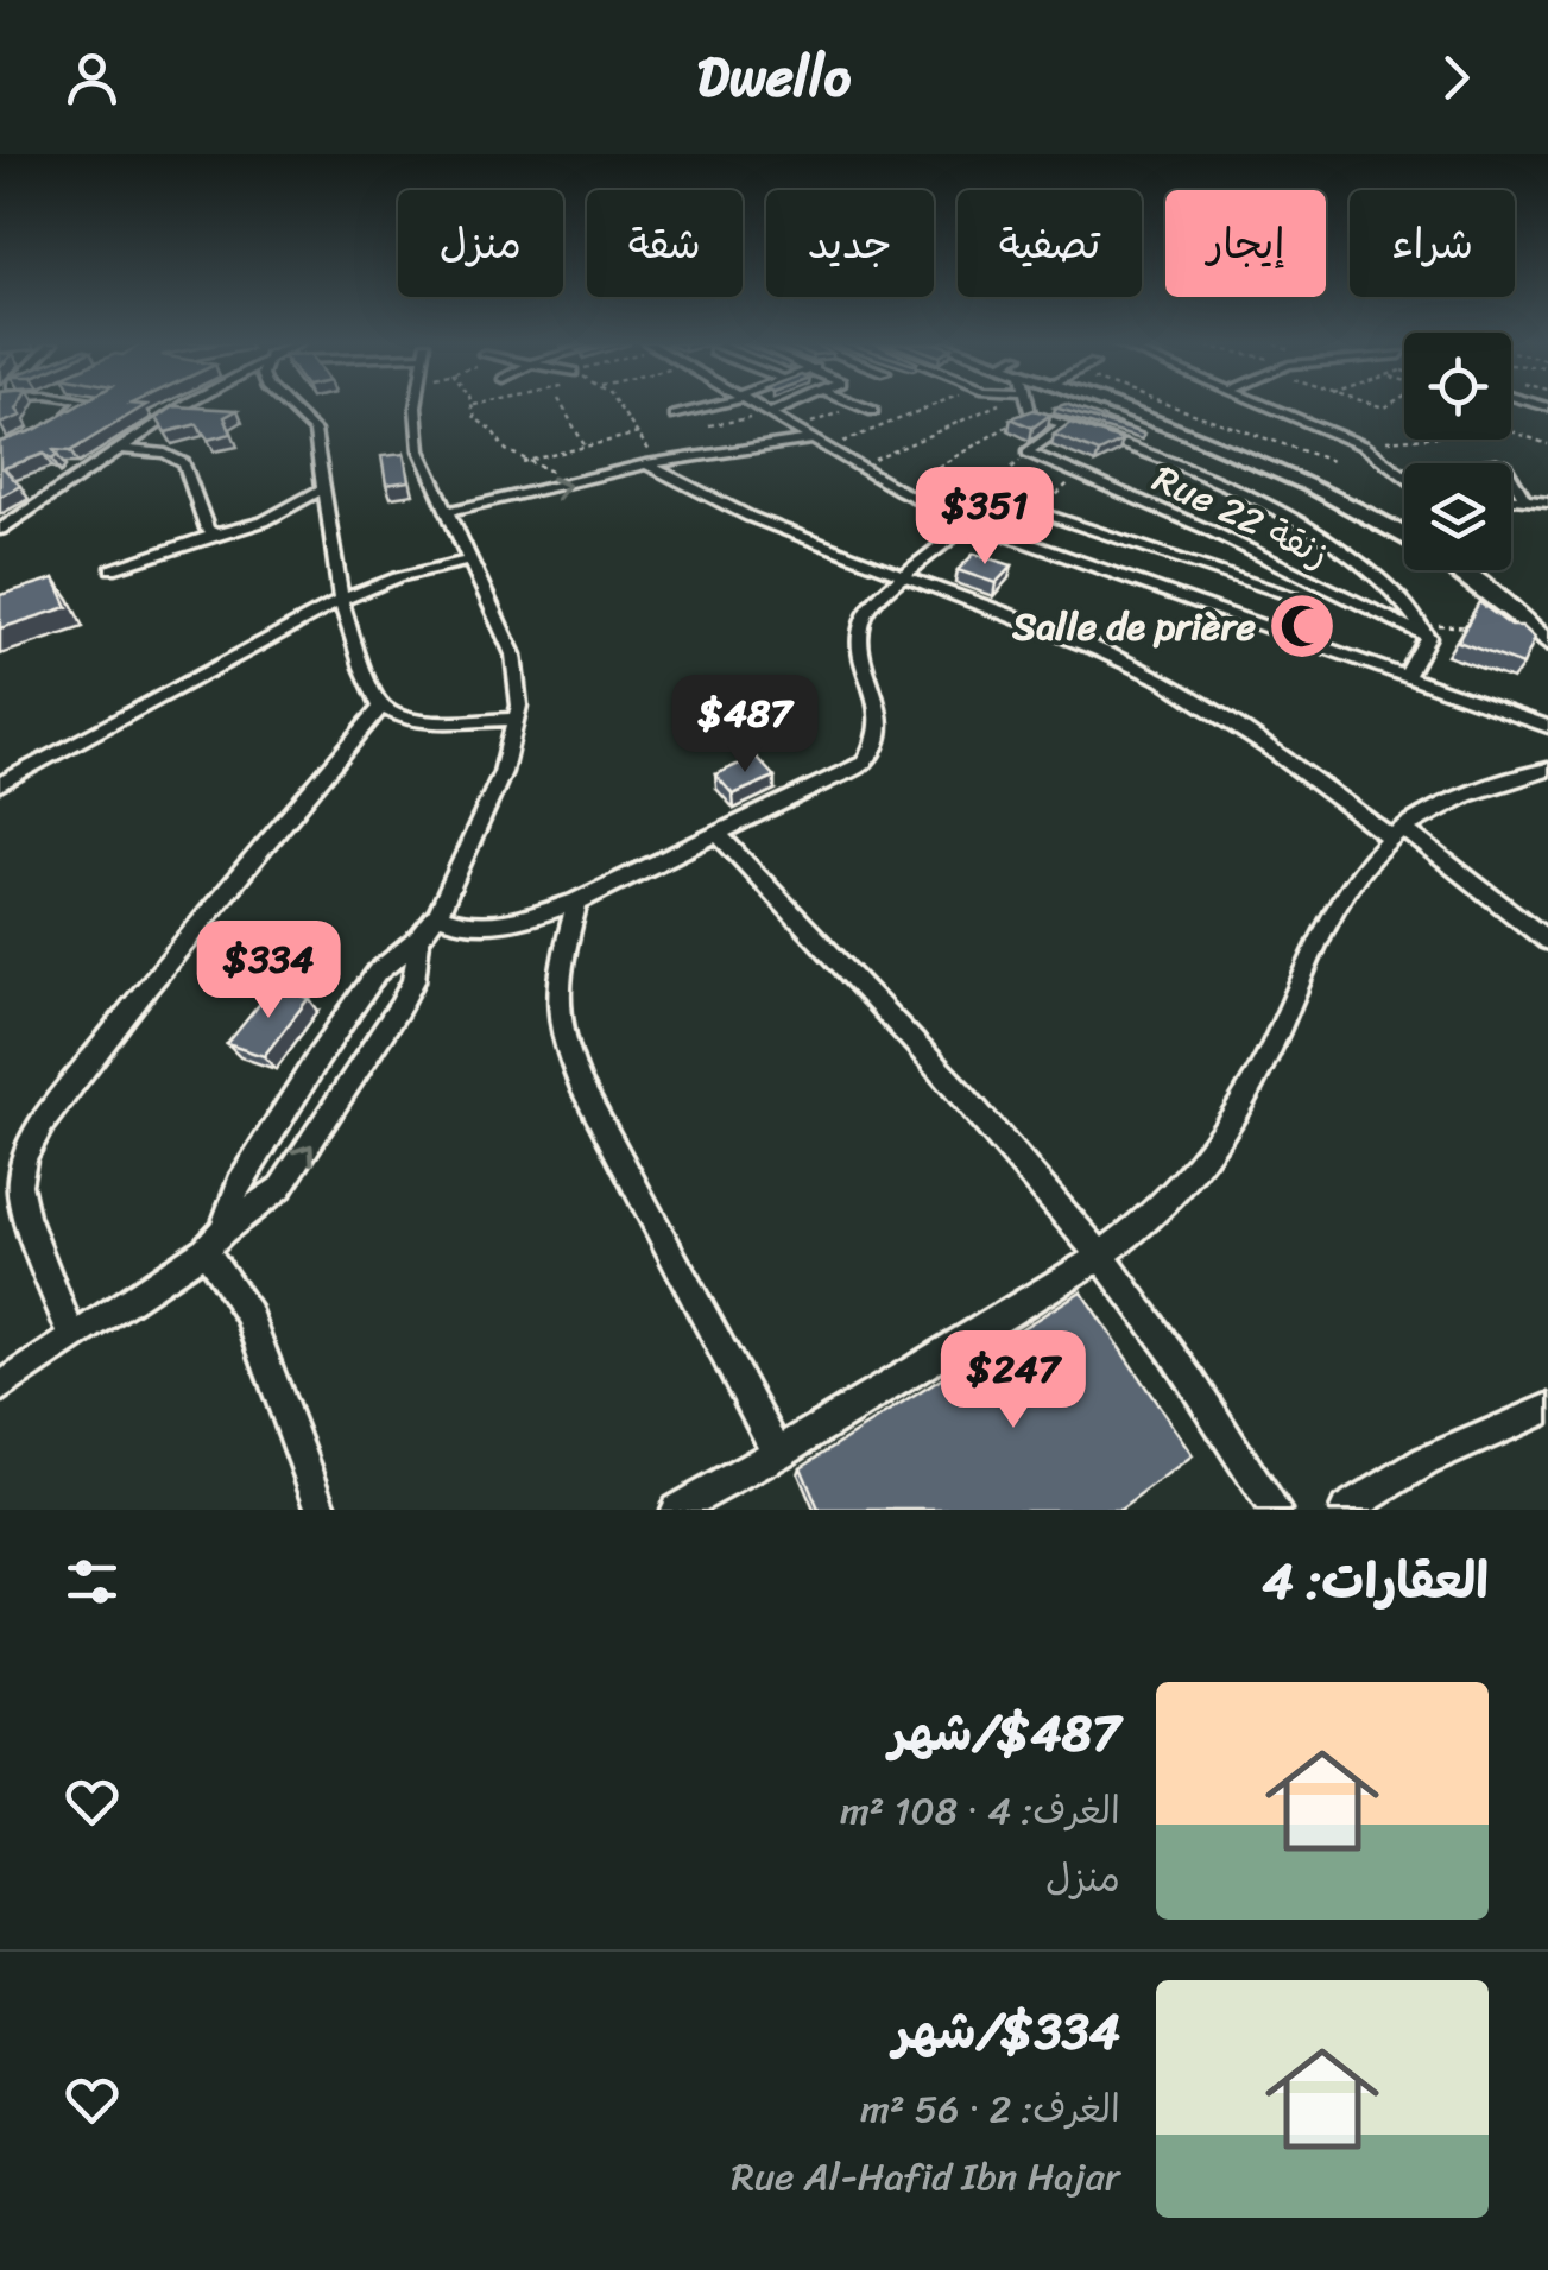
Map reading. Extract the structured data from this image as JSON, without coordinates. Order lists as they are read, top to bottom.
{
  "streets": {
    "street": ["Rue 22 زنقة"]
  },
  "places": {
    "mosque": ["Salle de prière"]
  },
  "page": {
    "header": "Dwello",
    "chip": [
      "شراء",
      "إيجار",
      "تصفية",
      "جديد",
      "شقة",
      "منزل"
    ],
    "price": [
      "$351",
      "$487",
      "$334",
      "$247"
    ],
    "heading": "العقارات: 4",
    "list": [
      {
        "name": "$487/شهر",
        "note": "الغرف: 4 · 108 m² · منزل"
      },
      {
        "name": "$334/شهر",
        "note": "الغرف: 2 · 56 m² · Rue Al-Hafid Ibn Hajar"
      }
    ]
  }
}
